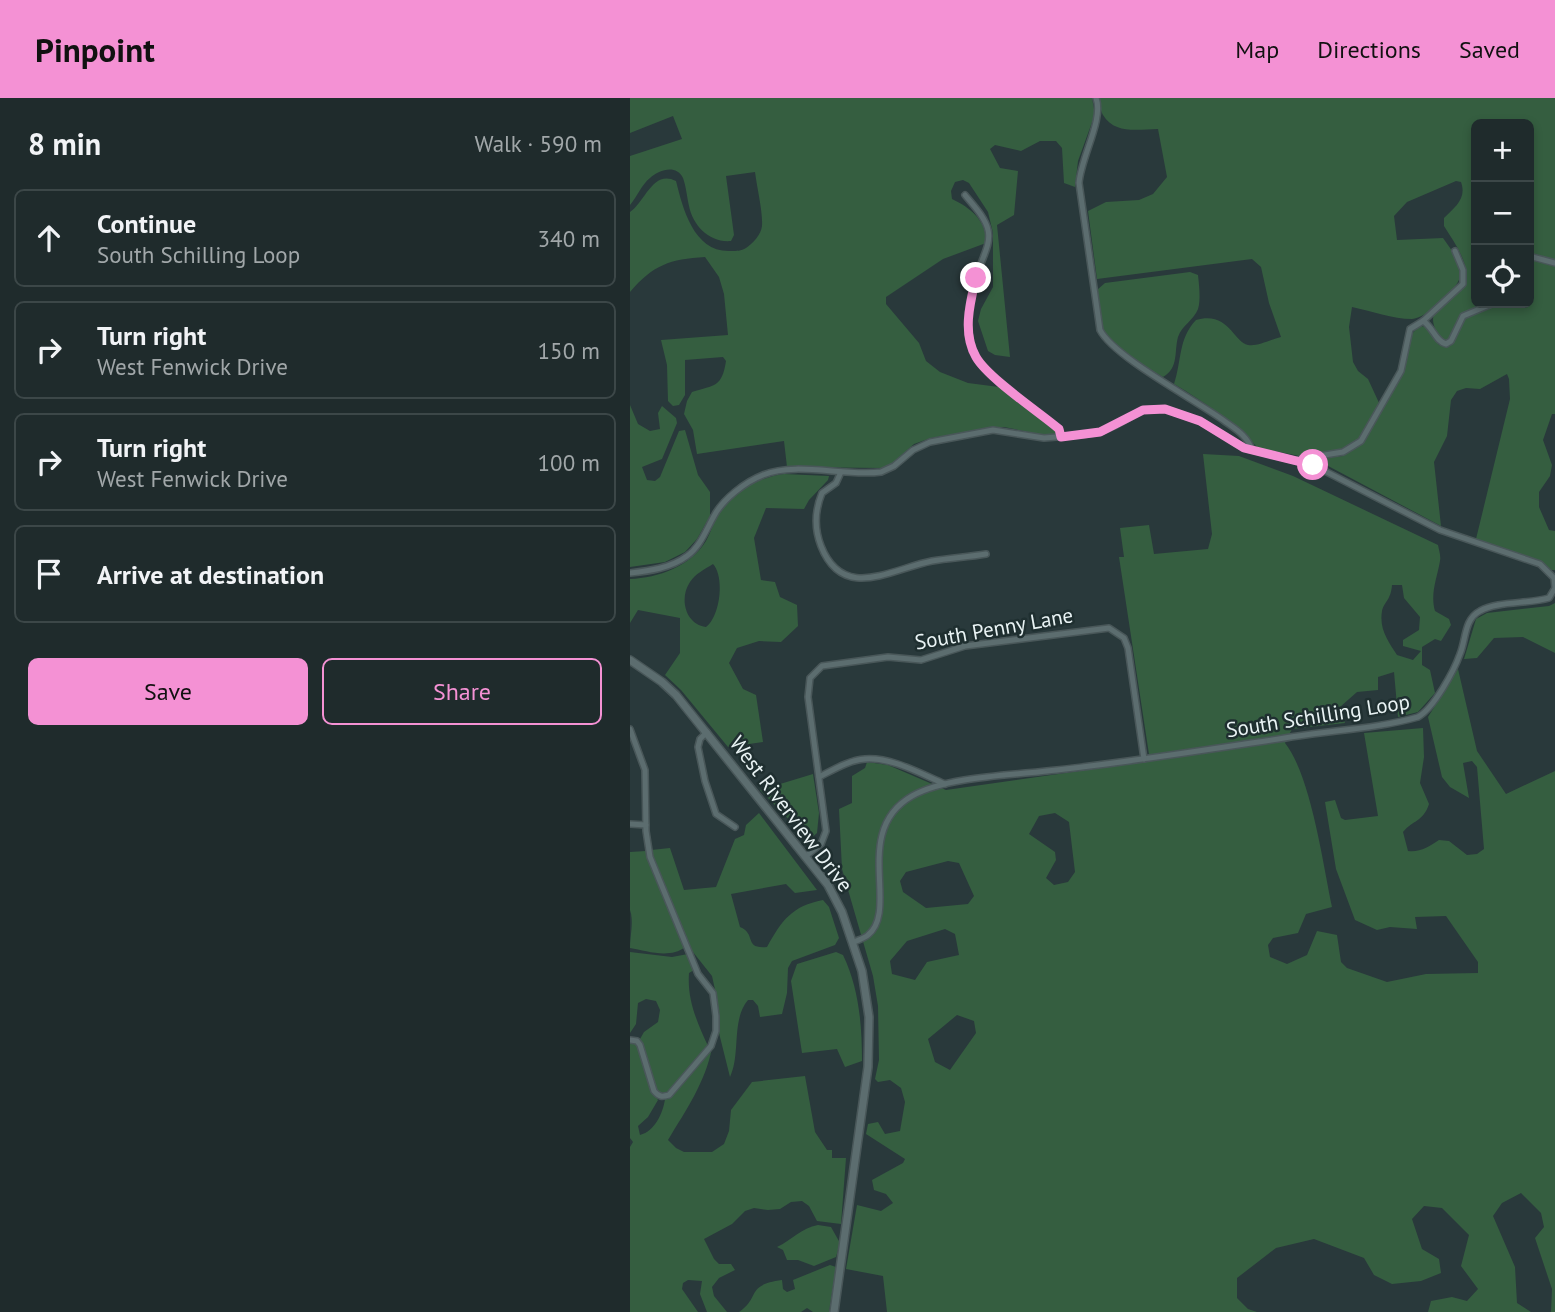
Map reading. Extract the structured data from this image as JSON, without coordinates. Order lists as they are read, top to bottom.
{
  "streets": {
    "street": ["South Penny Lane", "South Schilling Loop", "West Riverview Drive"]
  },
  "crossings": [
    ["South Penny Lane", "South Schilling Loop"],
    ["South Penny Lane", "West Riverview Drive"],
    ["South Schilling Loop", "West Riverview Drive"]
  ],
  "page": {
    "header": "Pinpoint",
    "nav": ["Map", "Directions", "Saved"],
    "heading": ["8 min", "Walk · 590 m"],
    "map_buttons": ["+", "−"],
    "list": [
      ["Continue", "South Schilling Loop", "340 m"],
      ["Turn right", "West Fenwick Drive", "150 m"],
      ["Turn right", "West Fenwick Drive", "100 m"],
      "Arrive at destination"
    ],
    "buttons": ["Save", "Share"]
  }
}
